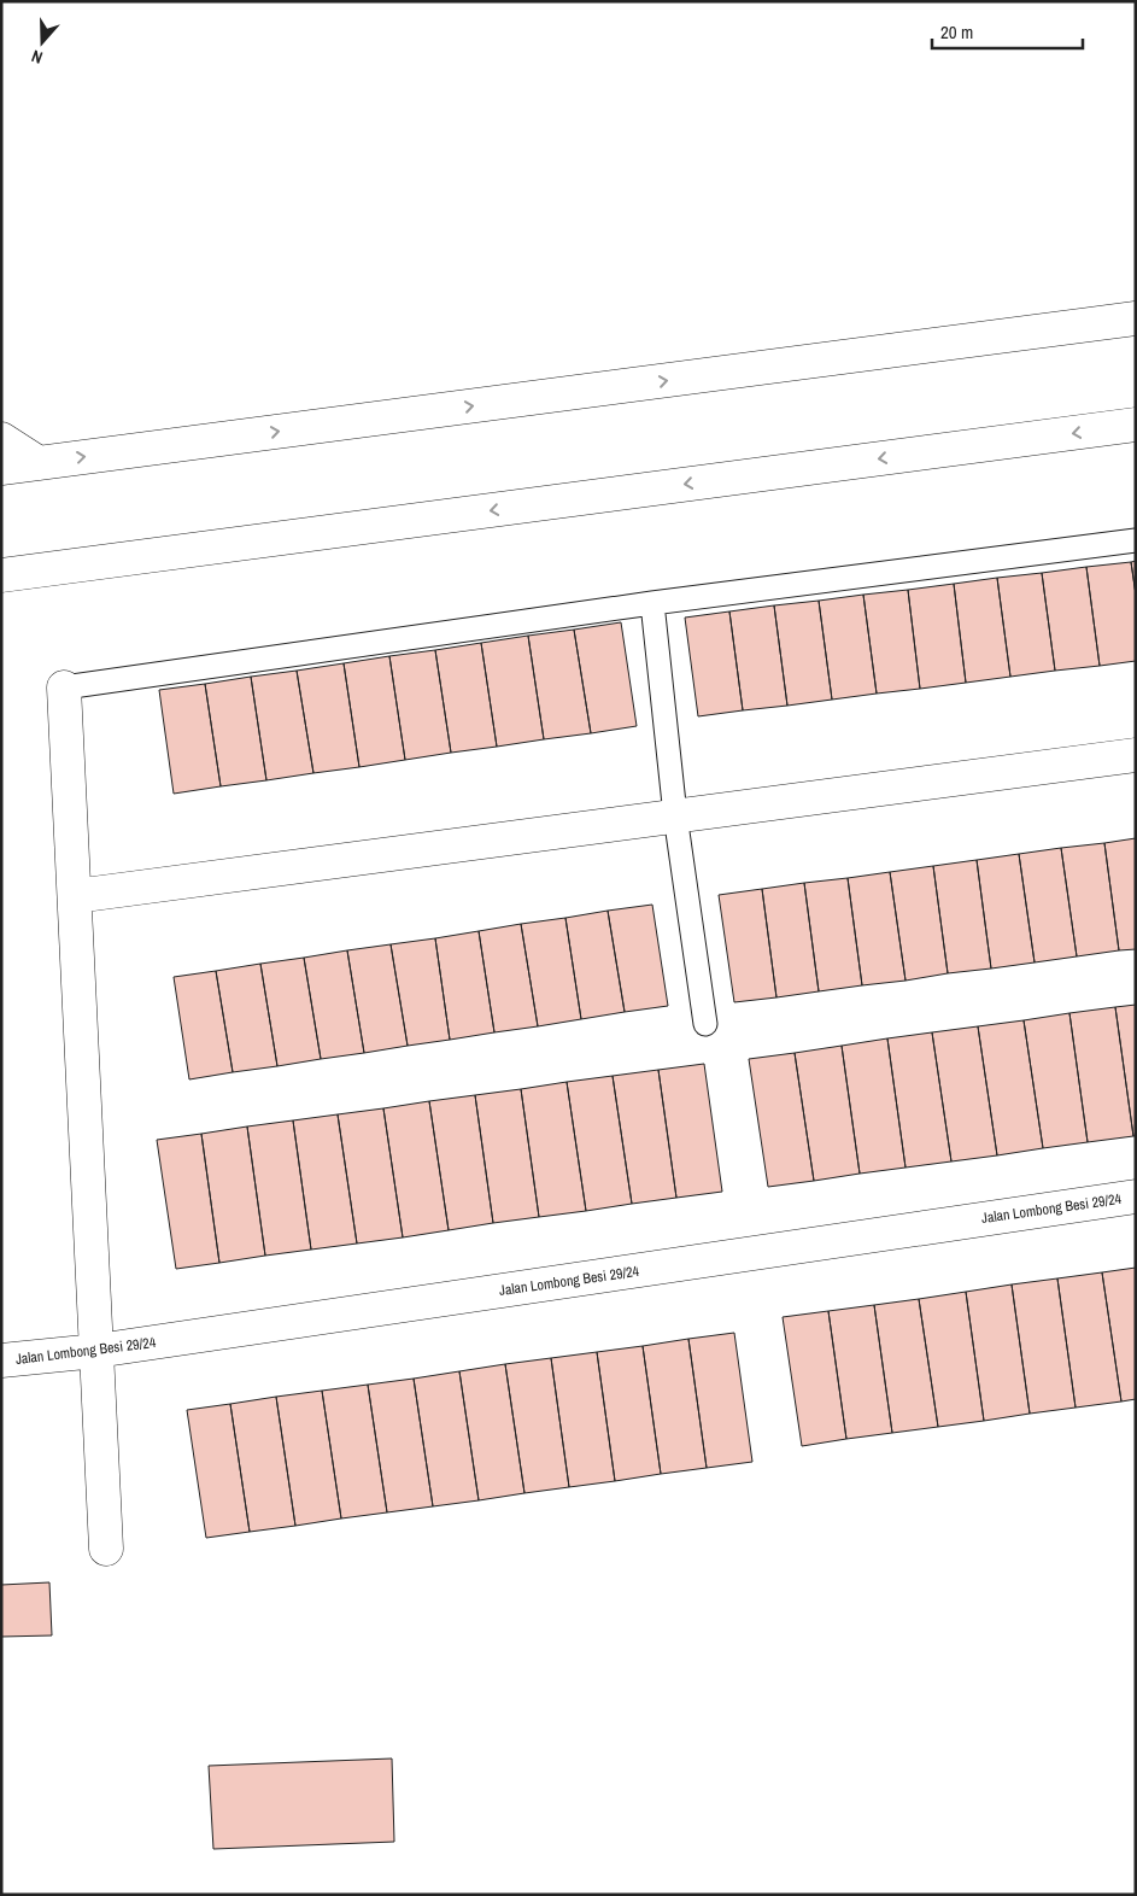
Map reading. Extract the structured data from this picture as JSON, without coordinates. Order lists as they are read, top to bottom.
{
  "streets": {
    "street": ["Jalan Lombong Besi 29/24"]
  },
  "scale_bar": "20 m",
  "north": "bottom"
}
